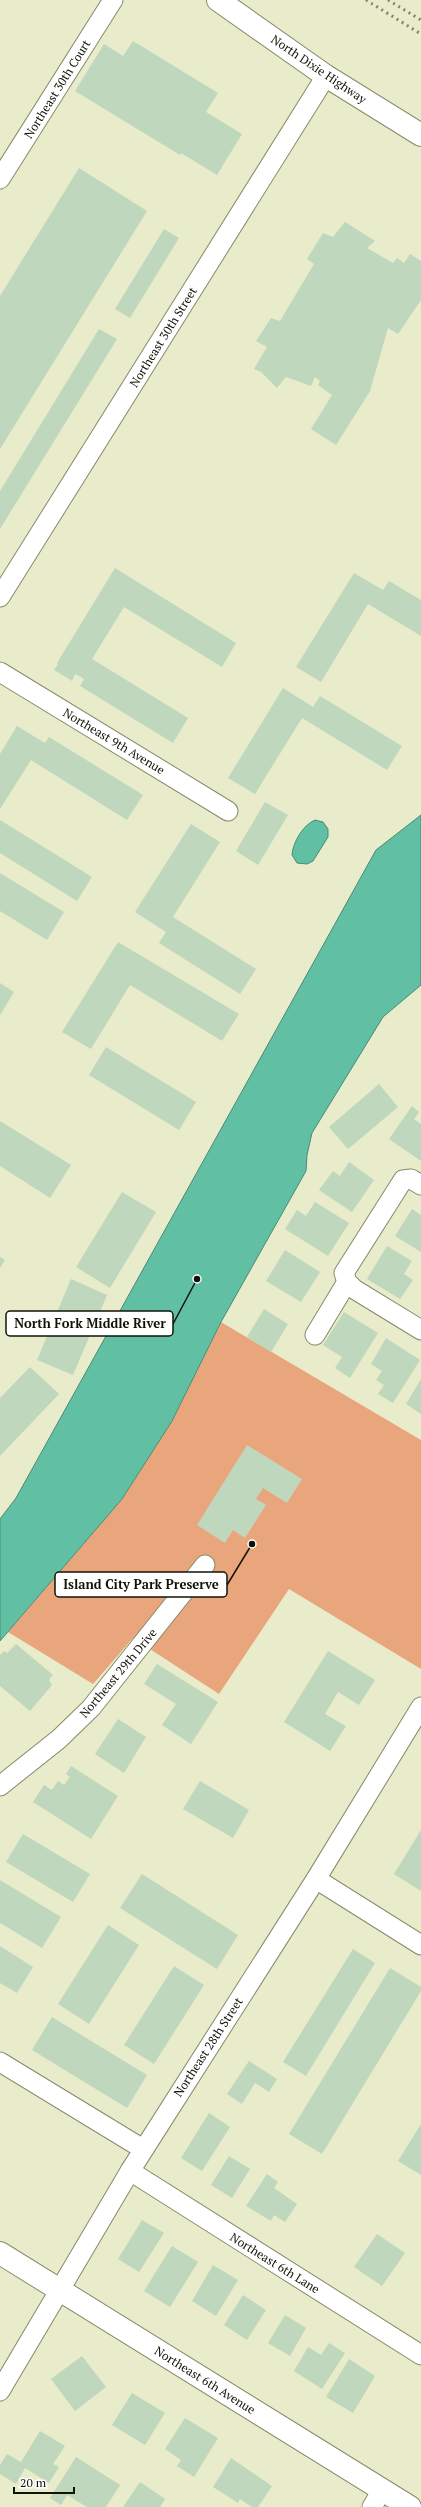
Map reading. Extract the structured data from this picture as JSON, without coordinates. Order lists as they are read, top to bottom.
{
  "streets": {
    "street": [
      "North Dixie Highway",
      "Northeast 30th Court",
      "Northeast 30th Street",
      "Northeast 9th Avenue",
      "Northeast 29th Drive",
      "Northeast 28th Street",
      "Northeast 6th Lane",
      "Northeast 6th Avenue"
    ]
  },
  "crossings": [
    ["North Dixie Highway", "Northeast 30th Street"],
    ["Northeast 28th Street", "Northeast 6th Lane"],
    ["Northeast 28th Street", "Northeast 6th Avenue"]
  ],
  "places": ["North Fork Middle River", "Island City Park Preserve"],
  "scale_bar": "20 m"
}
